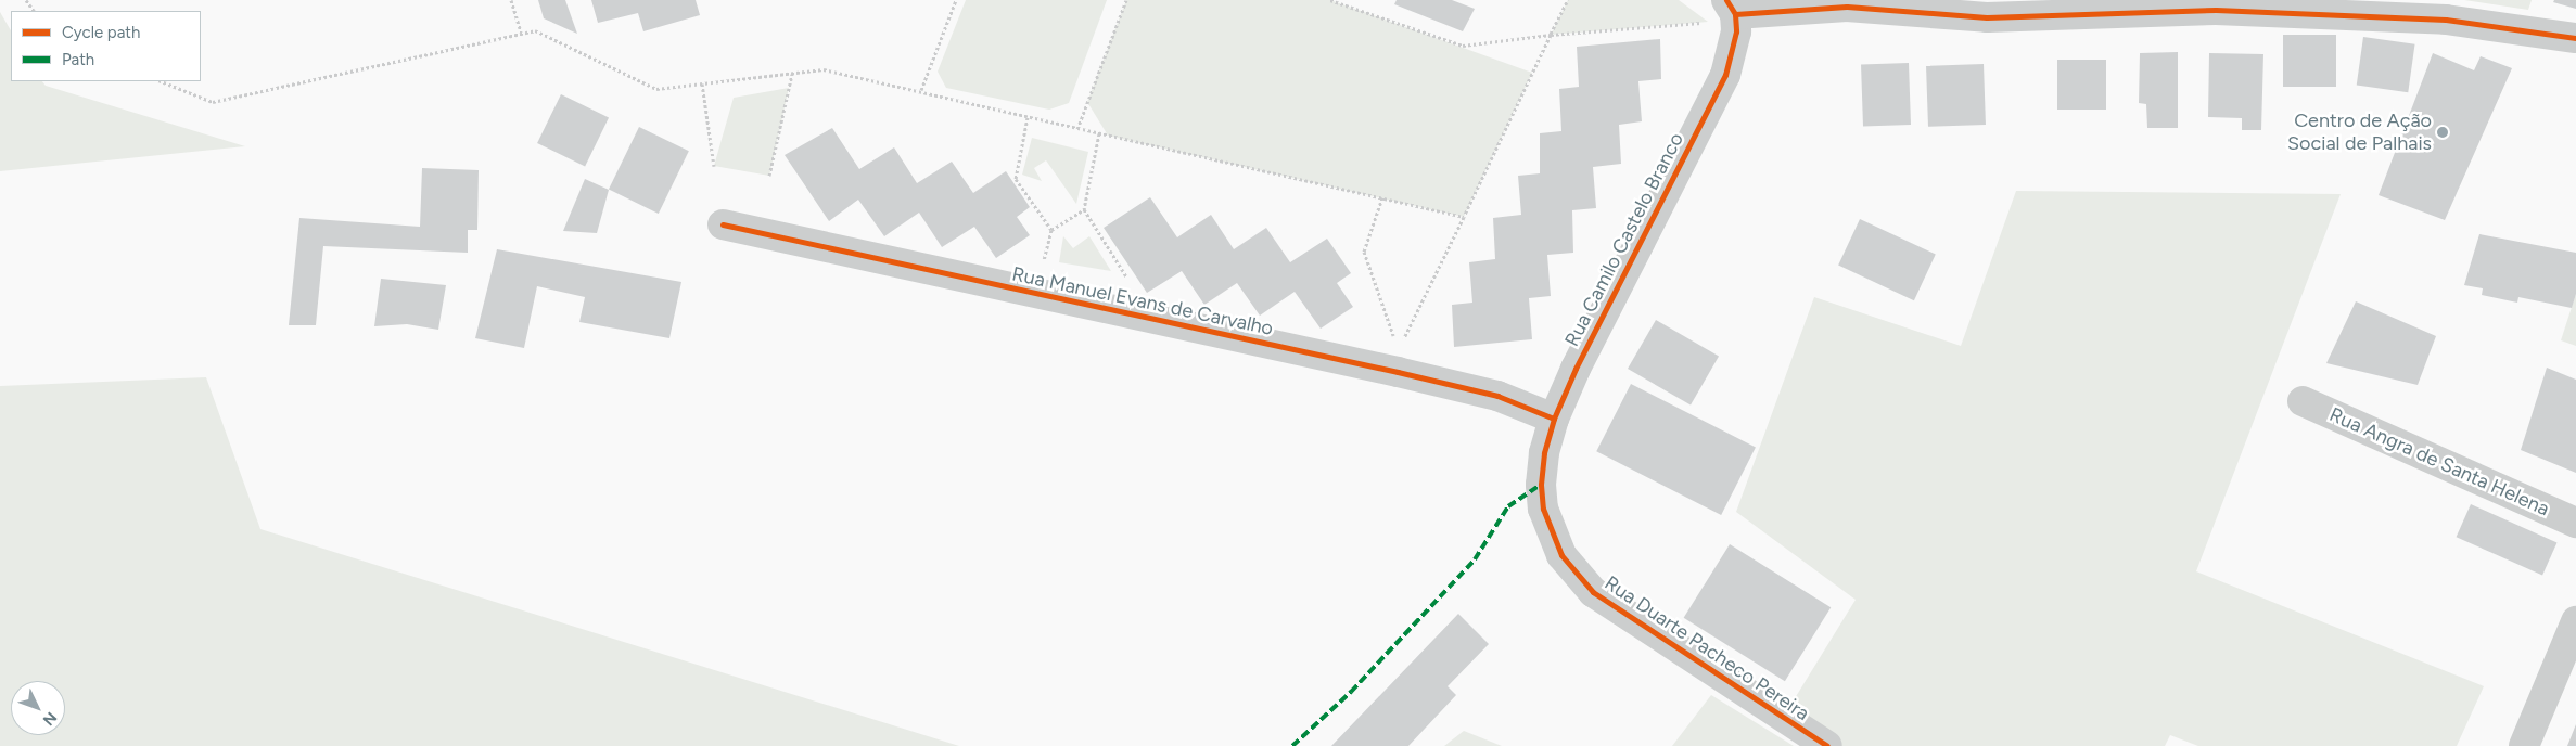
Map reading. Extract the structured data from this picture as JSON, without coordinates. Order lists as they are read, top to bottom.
{
  "streets": {
    "street": [
      "Rua Camilo Castelo Branco",
      "Rua Manuel Evans de Carvalho",
      "Rua Angra de Santa Helena",
      "Rua Duarte Pacheco Pereira"
    ]
  },
  "crossings": [
    ["Rua Camilo Castelo Branco", "Rua Manuel Evans de Carvalho"],
    ["Rua Camilo Castelo Branco", "Rua Duarte Pacheco Pereira"],
    ["Rua Manuel Evans de Carvalho", "Rua Duarte Pacheco Pereira"]
  ],
  "places": ["Centro de Ação Social de Palhais"],
  "legend": ["Cycle path", "Path"],
  "north": "bottom right"
}
